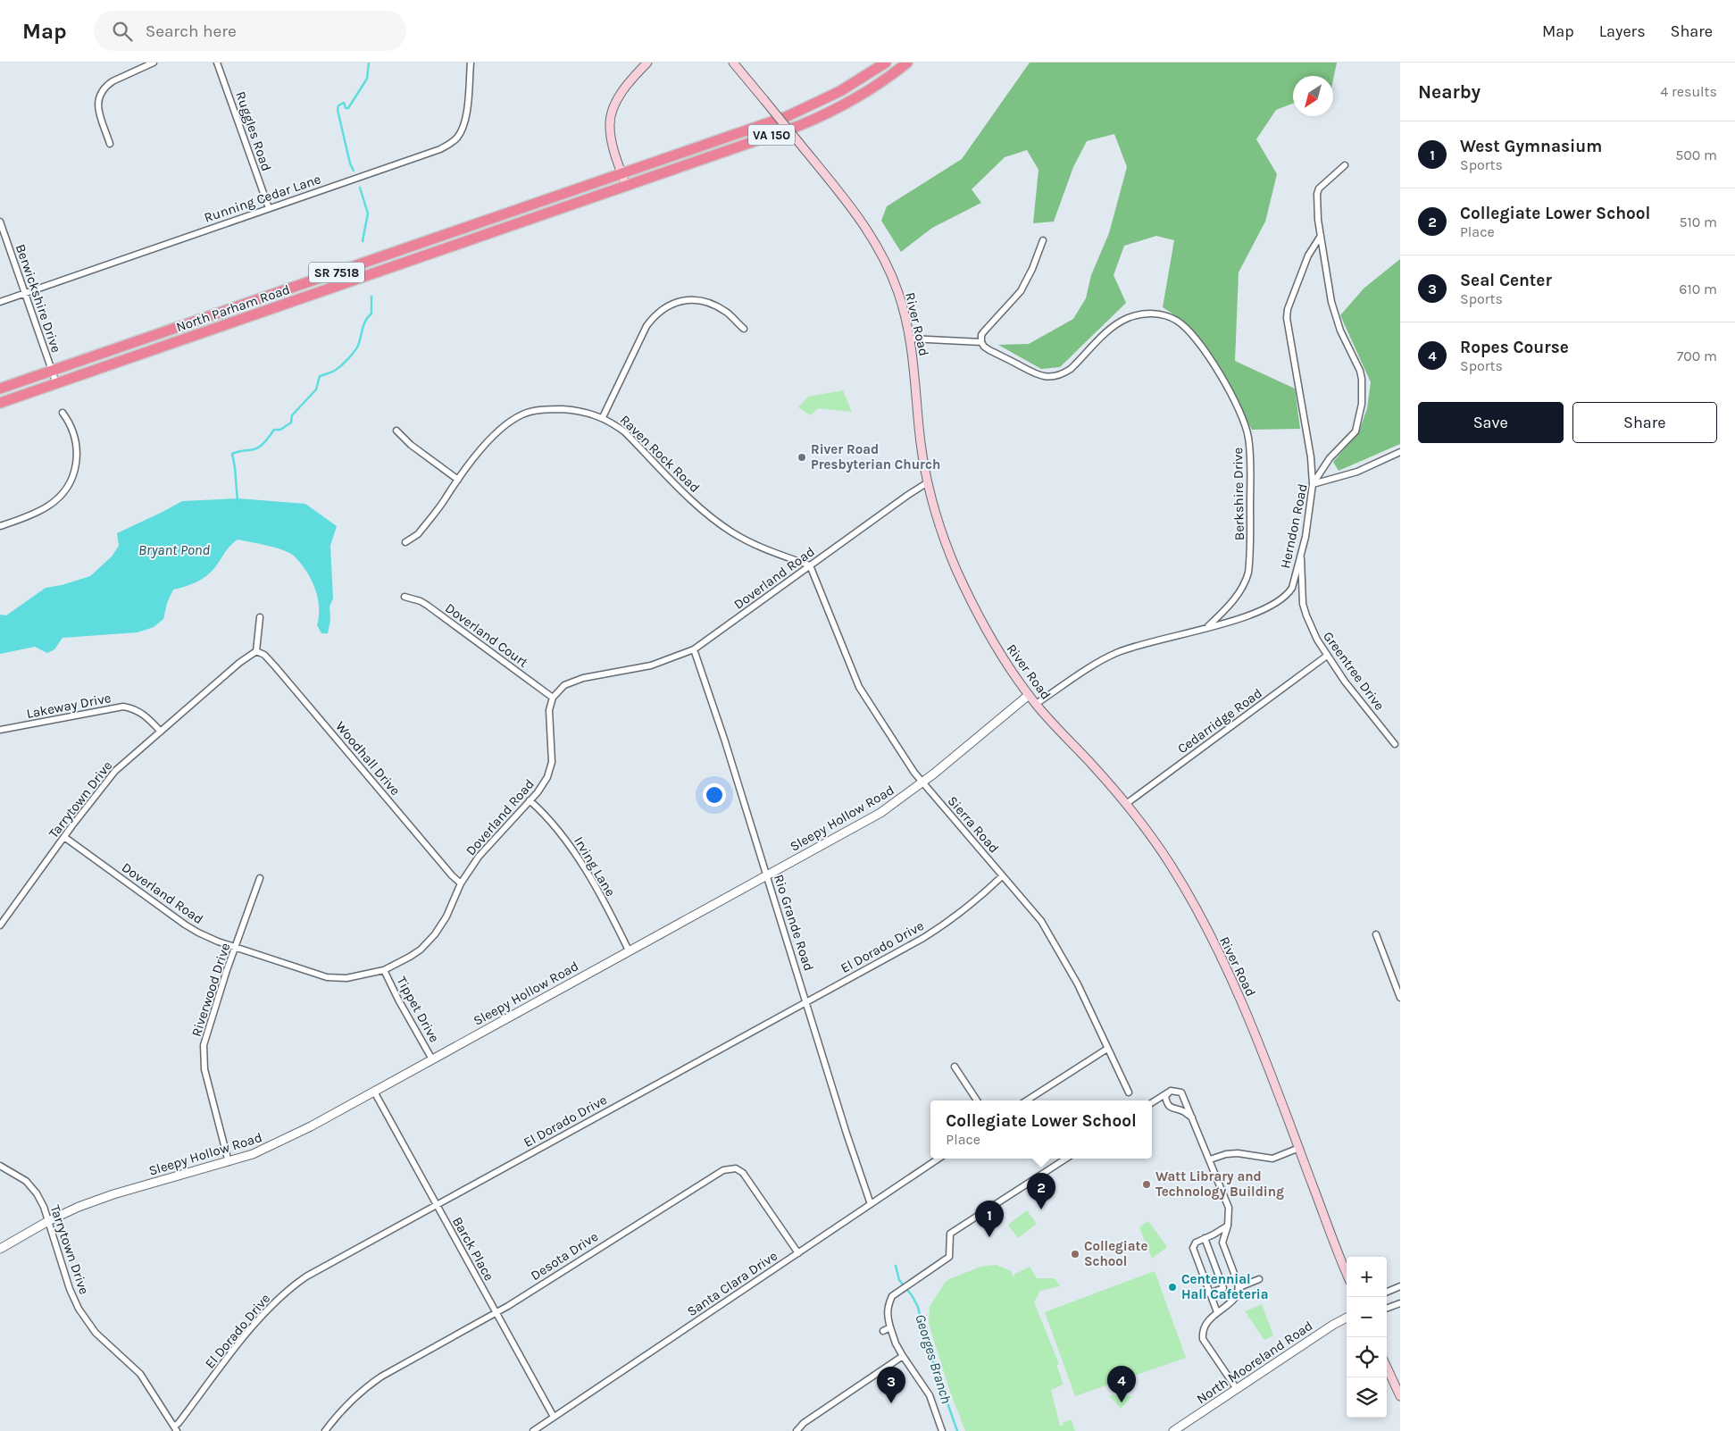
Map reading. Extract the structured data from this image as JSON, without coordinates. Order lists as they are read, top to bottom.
{
  "streets": {
    "highway": ["VA 150", "SR 7518", "North Parham Road"],
    "main road": ["River Road"],
    "street": [
      "Ruggles Road",
      "Running Cedar Lane",
      "Berwickshire Drive",
      "Raven Rock Road",
      "Berkshire Drive",
      "Herndon Road",
      "Doverland Road",
      "Doverland Court",
      "Greentree Drive",
      "Lakeway Drive",
      "Cedarridge Road",
      "Woodhall Drive",
      "Tarrytown Drive",
      "Sleepy Hollow Road",
      "Sierra Road",
      "Irving Lane",
      "Rio Grande Road",
      "El Dorado Drive",
      "Riverwood Drive",
      "Tippet Drive",
      "Barck Place",
      "Desota Drive",
      "Santa Clara Drive",
      "North Mooreland Road"
    ]
  },
  "crossings": [
    ["Ruggles Road", "Running Cedar Lane"],
    ["VA 150", "North Parham Road"],
    ["Running Cedar Lane", "Berwickshire Drive"],
    ["Berwickshire Drive", "North Parham Road"],
    ["River Road", "Herndon Road"],
    ["River Road", "Doverland Road"],
    ["River Road", "Cedarridge Road"],
    ["River Road", "Sleepy Hollow Road"],
    ["Raven Rock Road", "Doverland Road"],
    ["Raven Rock Road", "Sierra Road"],
    ["Berkshire Drive", "Herndon Road"],
    ["Herndon Road", "Greentree Drive"],
    ["Doverland Road", "Doverland Court"],
    ["Doverland Road", "Woodhall Drive"],
    ["Doverland Road", "Tarrytown Drive"],
    ["Doverland Road", "Sierra Road"],
    ["Doverland Road", "Irving Lane"],
    ["Doverland Road", "Rio Grande Road"],
    ["Doverland Road", "Riverwood Drive"],
    ["Doverland Road", "Tippet Drive"],
    ["Greentree Drive", "Cedarridge Road"],
    ["Lakeway Drive", "Tarrytown Drive"],
    ["Woodhall Drive", "Tarrytown Drive"],
    ["Tarrytown Drive", "Sleepy Hollow Road"],
    ["Tarrytown Drive", "El Dorado Drive"],
    ["Sleepy Hollow Road", "Sierra Road"],
    ["Sleepy Hollow Road", "Irving Lane"],
    ["Sleepy Hollow Road", "Rio Grande Road"],
    ["Sleepy Hollow Road", "Riverwood Drive"],
    ["Sleepy Hollow Road", "Tippet Drive"],
    ["Sleepy Hollow Road", "Barck Place"],
    ["Sierra Road", "El Dorado Drive"],
    ["Rio Grande Road", "El Dorado Drive"],
    ["Rio Grande Road", "Santa Clara Drive"],
    ["El Dorado Drive", "Barck Place"],
    ["Barck Place", "Desota Drive"],
    ["Barck Place", "Santa Clara Drive"],
    ["Desota Drive", "Santa Clara Drive"]
  ],
  "water": ["Bryant Pond", "Georges Branch"],
  "places": [
    "River Road Presbyterian Church",
    "Watt Library and Technology Building",
    "Collegiate School",
    "Centennial Hall Cafeteria"
  ],
  "north": "bottom left",
  "page": {
    "header": "Map",
    "search": "Search here",
    "nav": ["Map", "Layers", "Share"],
    "heading": ["Nearby", "4 results"],
    "list": [
      {
        "mark": "1",
        "name": "West Gymnasium",
        "note": "Sports",
        "value": "500 m"
      },
      {
        "mark": "2",
        "name": "Collegiate Lower School",
        "note": "Place",
        "value": "510 m"
      },
      {
        "mark": "3",
        "name": "Seal Center",
        "note": "Sports",
        "value": "610 m"
      },
      {
        "mark": "4",
        "name": "Ropes Course",
        "note": "Sports",
        "value": "700 m"
      }
    ],
    "buttons": ["Save", "Share"],
    "popup": ["Collegiate Lower School", "Place"],
    "pins": [
      "2",
      "1",
      "4",
      "3"
    ],
    "map_buttons": ["+", "−"]
  }
}
